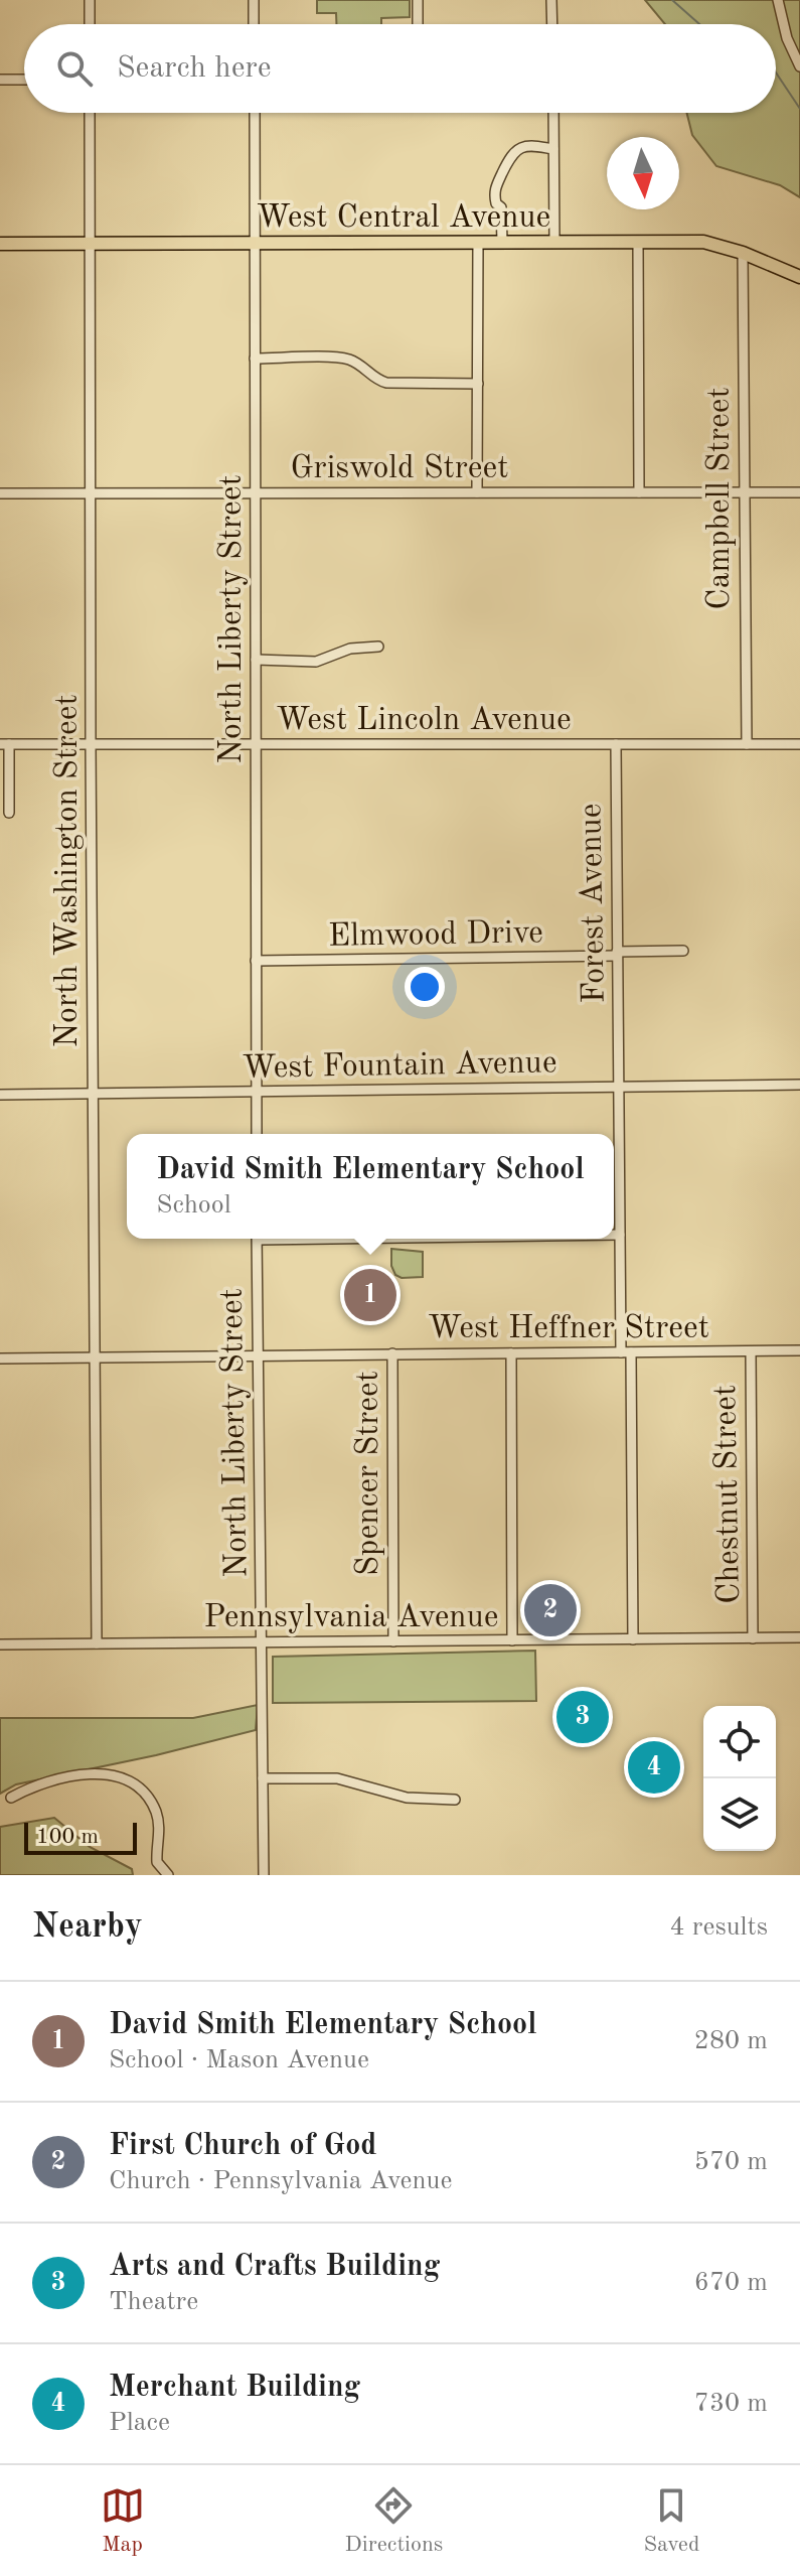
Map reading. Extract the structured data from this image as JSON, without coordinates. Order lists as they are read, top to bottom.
{
  "streets": {
    "main road": ["West Central Avenue"],
    "street": [
      "Griswold Street",
      "Campbell Street",
      "North Liberty Street",
      "West Lincoln Avenue",
      "North Washington Street",
      "Forest Avenue",
      "Elmwood Drive",
      "West Fountain Avenue",
      "West Heffner Street",
      "Spencer Street",
      "Chestnut Street",
      "Pennsylvania Avenue"
    ]
  },
  "crossings": [
    ["West Central Avenue", "Campbell Street"],
    ["West Central Avenue", "North Liberty Street"],
    ["West Central Avenue", "North Washington Street"],
    ["Griswold Street", "Campbell Street"],
    ["Griswold Street", "North Liberty Street"],
    ["Griswold Street", "North Washington Street"],
    ["Campbell Street", "West Lincoln Avenue"],
    ["North Liberty Street", "West Lincoln Avenue"],
    ["North Liberty Street", "Elmwood Drive"],
    ["North Liberty Street", "West Fountain Avenue"],
    ["North Liberty Street", "West Heffner Street"],
    ["North Liberty Street", "Pennsylvania Avenue"],
    ["West Lincoln Avenue", "North Washington Street"],
    ["West Lincoln Avenue", "Forest Avenue"],
    ["North Washington Street", "West Fountain Avenue"],
    ["North Washington Street", "West Heffner Street"],
    ["North Washington Street", "Pennsylvania Avenue"],
    ["Forest Avenue", "Elmwood Drive"],
    ["Forest Avenue", "West Fountain Avenue"],
    ["Forest Avenue", "West Heffner Street"],
    ["Forest Avenue", "Pennsylvania Avenue"],
    ["West Heffner Street", "Spencer Street"],
    ["West Heffner Street", "Chestnut Street"],
    ["Spencer Street", "Pennsylvania Avenue"],
    ["Chestnut Street", "Pennsylvania Avenue"]
  ],
  "scale_bar": "100 m",
  "north": "bottom",
  "page": {
    "search": "Search here",
    "popup": ["David Smith Elementary School", "School"],
    "pins": [
      "1",
      "2",
      "3",
      "4"
    ],
    "scale": "100 m",
    "heading": ["Nearby", "4 results"],
    "list": [
      {
        "mark": "1",
        "name": "David Smith Elementary School",
        "note": "School · Mason Avenue",
        "value": "280 m"
      },
      {
        "mark": "2",
        "name": "First Church of God",
        "note": "Church · Pennsylvania Avenue",
        "value": "570 m"
      },
      {
        "mark": "3",
        "name": "Arts and Crafts Building",
        "note": "Theatre",
        "value": "670 m"
      },
      {
        "mark": "4",
        "name": "Merchant Building",
        "note": "Place",
        "value": "730 m"
      }
    ],
    "nav": ["Map", "Directions", "Saved"]
  }
}
